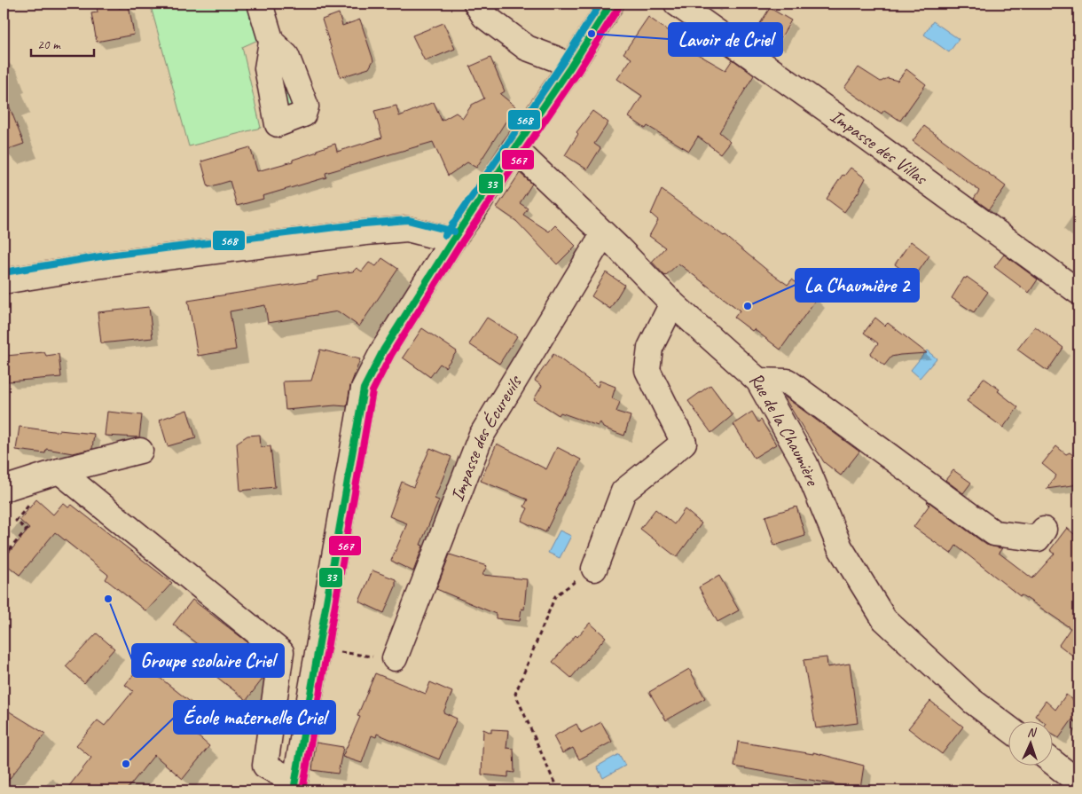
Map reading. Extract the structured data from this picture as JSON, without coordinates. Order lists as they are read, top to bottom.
{
  "streets": {
    "street": ["Impasse des Villas", "Rue de la Chaumière", "Impasse des Écureuils"]
  },
  "crossings": [
    ["Rue de la Chaumière", "Impasse des Écureuils"]
  ],
  "places": [
    "Lavoir de Criel",
    "La Chaumière 2",
    "Groupe scolaire Criel",
    "École maternelle Criel"
  ],
  "lines": ["transit line 33", "transit line 568", "transit line 567"],
  "scale_bar": "20 m",
  "north": "top"
}
